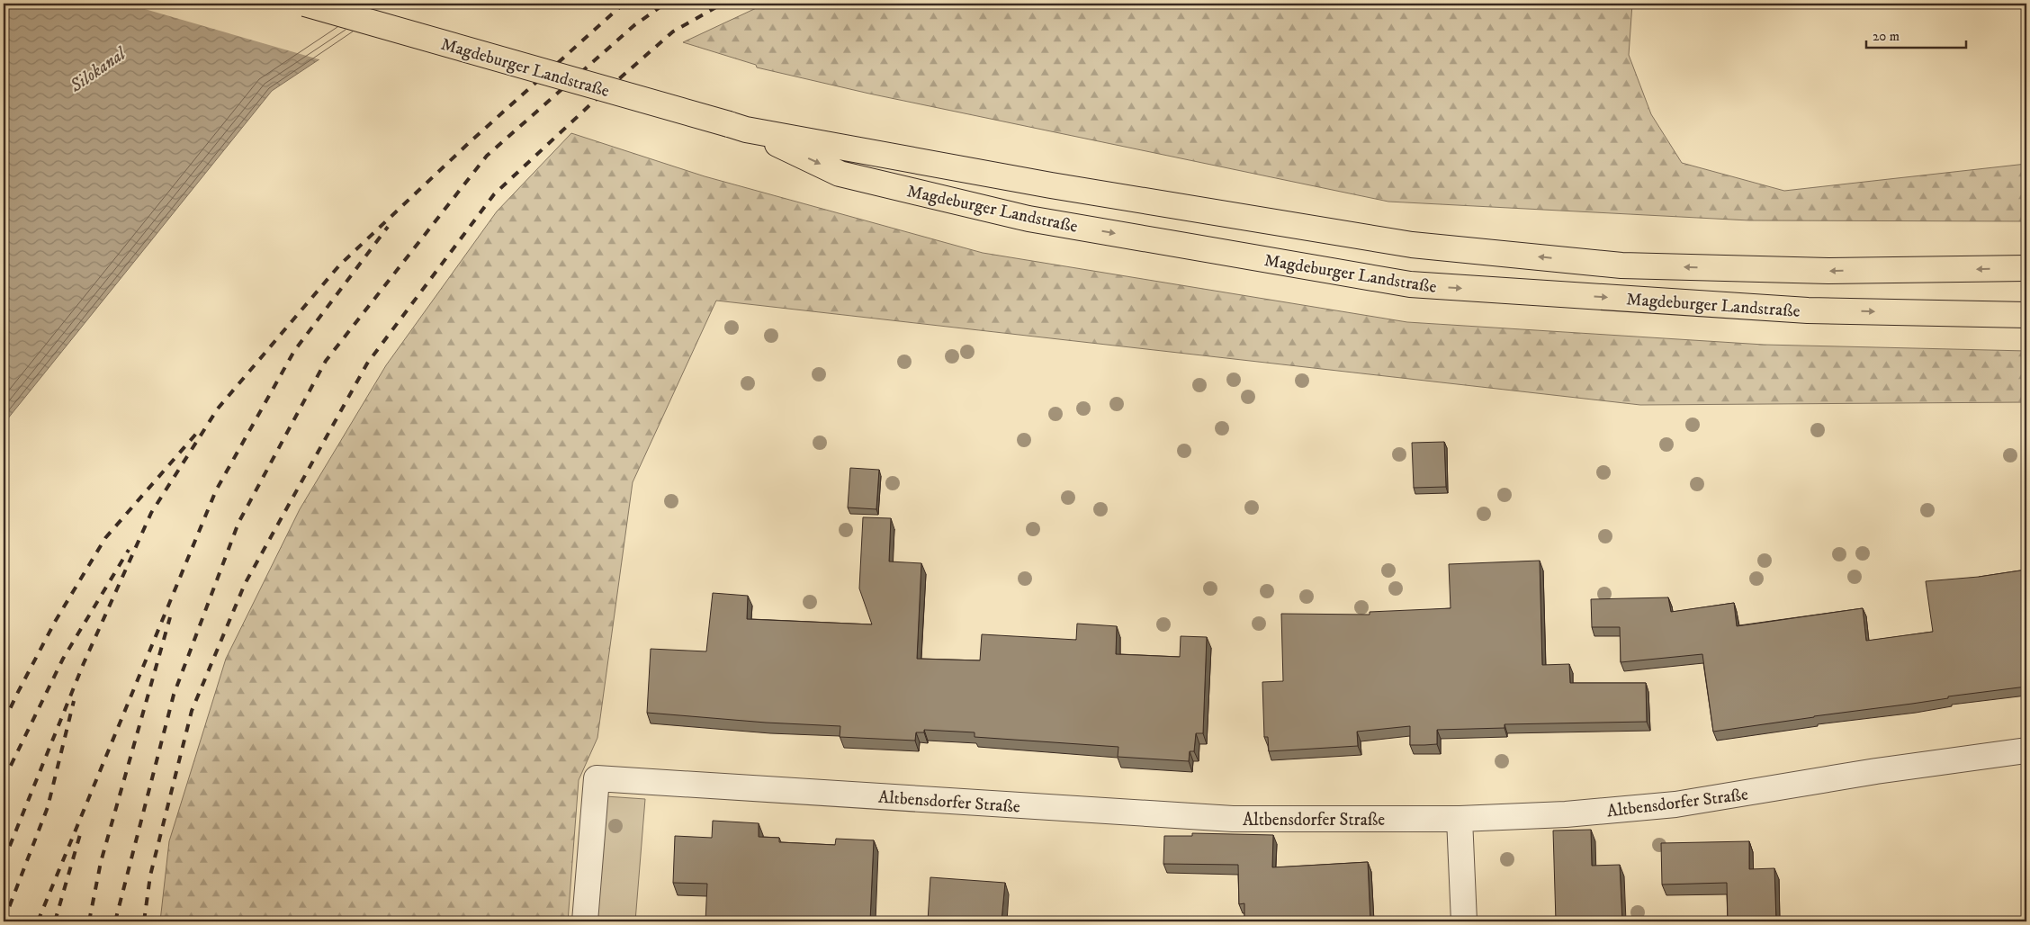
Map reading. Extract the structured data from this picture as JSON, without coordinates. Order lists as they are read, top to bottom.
{
  "streets": {
    "main road": ["Magdeburger Landstraße"],
    "street": ["Altbensdorfer Straße"]
  },
  "water": ["Silokanal"],
  "scale_bar": "20 m"
}
